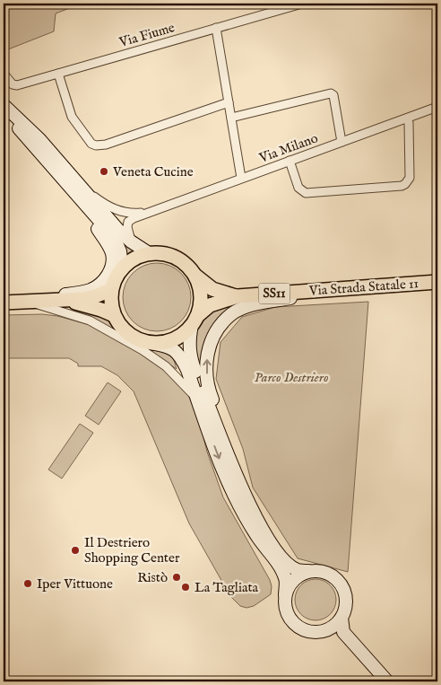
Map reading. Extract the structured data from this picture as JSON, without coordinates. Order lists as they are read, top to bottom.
{
  "streets": {
    "main road": ["Via Strada Statale 11", "SS11"],
    "street": ["Via Fiume", "Via Milano"]
  },
  "parks": ["Parco Destriero"],
  "places": [
    "Veneta Cucine",
    "Il Destriero Shopping Center",
    "Ristò",
    "Iper Vittuone",
    "La Tagliata"
  ]
}
